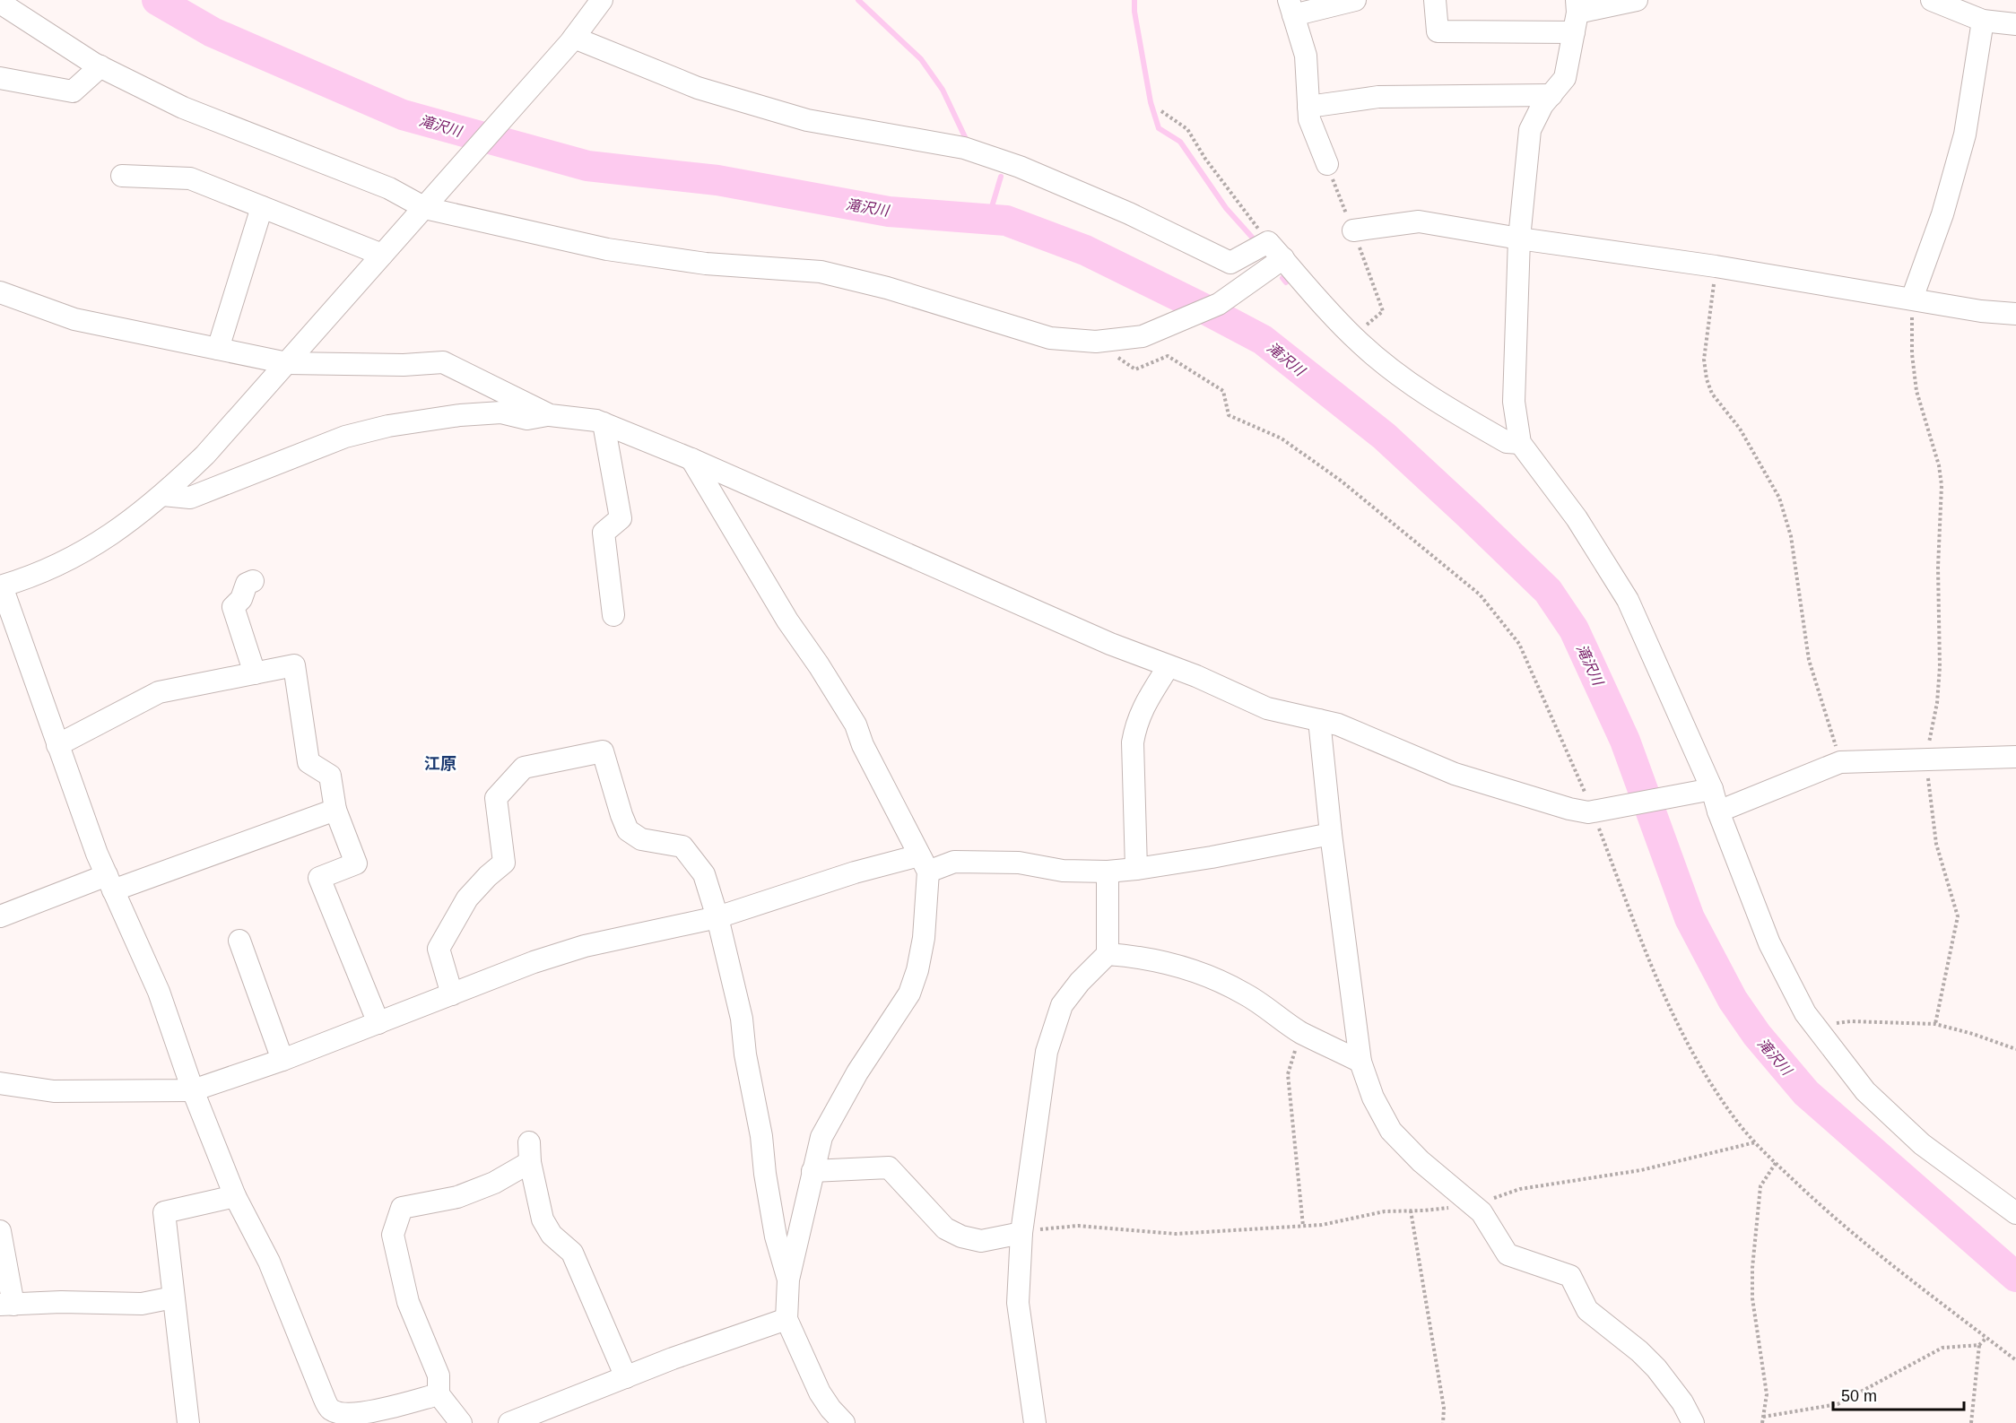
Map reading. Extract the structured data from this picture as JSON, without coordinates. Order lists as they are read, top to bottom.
{
  "districts": ["江原"],
  "water": ["滝沢川"],
  "scale_bar": "50 m"
}
